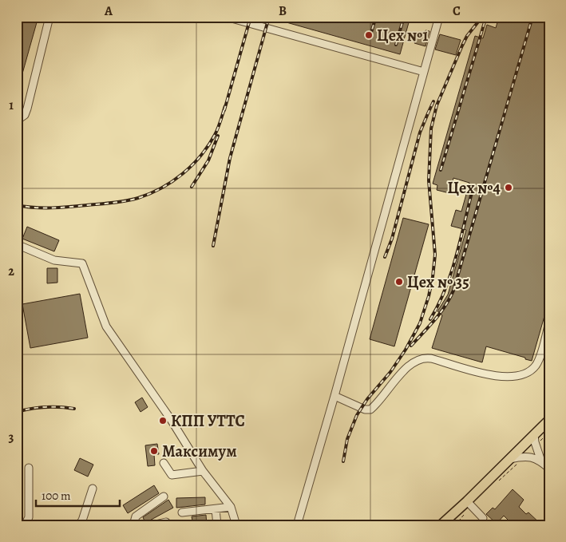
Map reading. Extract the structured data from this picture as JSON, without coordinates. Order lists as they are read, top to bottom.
{
  "places": [
    "Цех №1",
    "Цех №4",
    "Цех № 35",
    "КПП УТТС",
    "Максимум"
  ],
  "scale_bar": "100 m",
  "grid": {
    "columns": ["A", "B", "C"],
    "rows": ["1", "2", "3"]
  }
}
